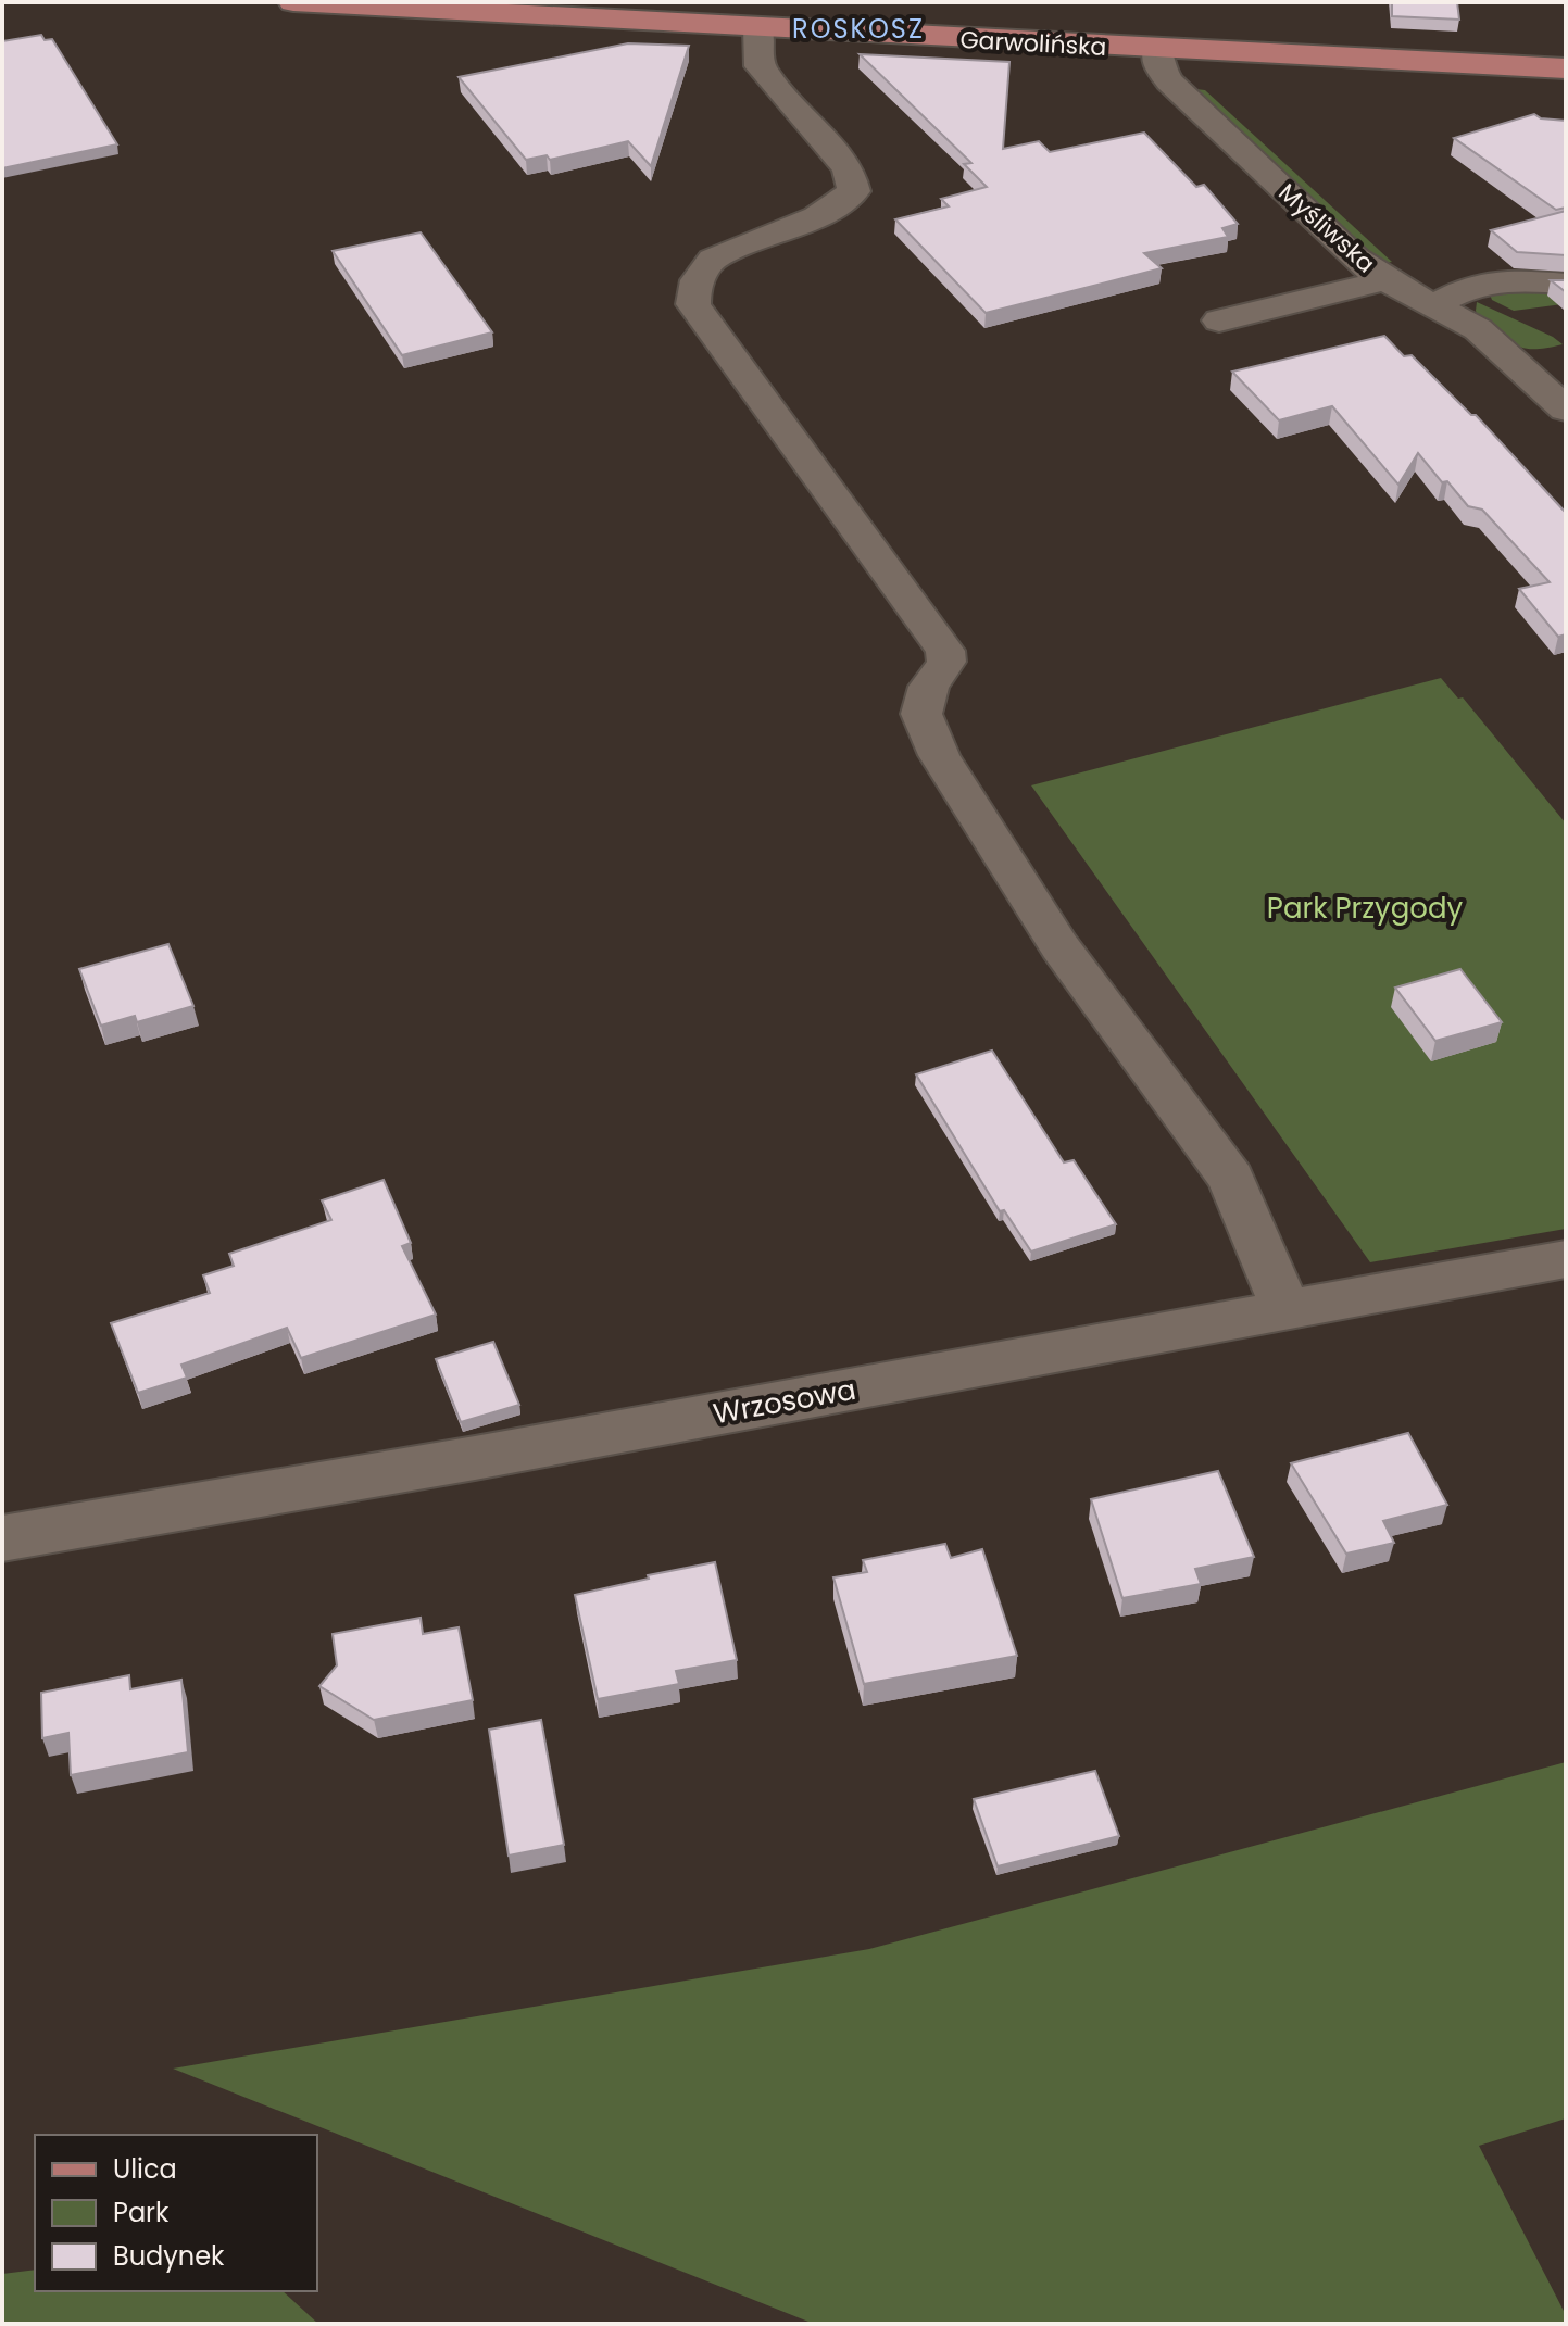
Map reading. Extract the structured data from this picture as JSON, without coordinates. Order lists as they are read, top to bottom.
{
  "streets": {
    "main road": ["Garwolińska"],
    "street": ["Myśliwska", "Wrzosowa"]
  },
  "crossings": [
    ["Garwolińska", "Myśliwska"]
  ],
  "districts": ["ROSKOSZ"],
  "parks": ["Park Przygody"],
  "legend": ["Ulica", "Park", "Budynek"]
}
